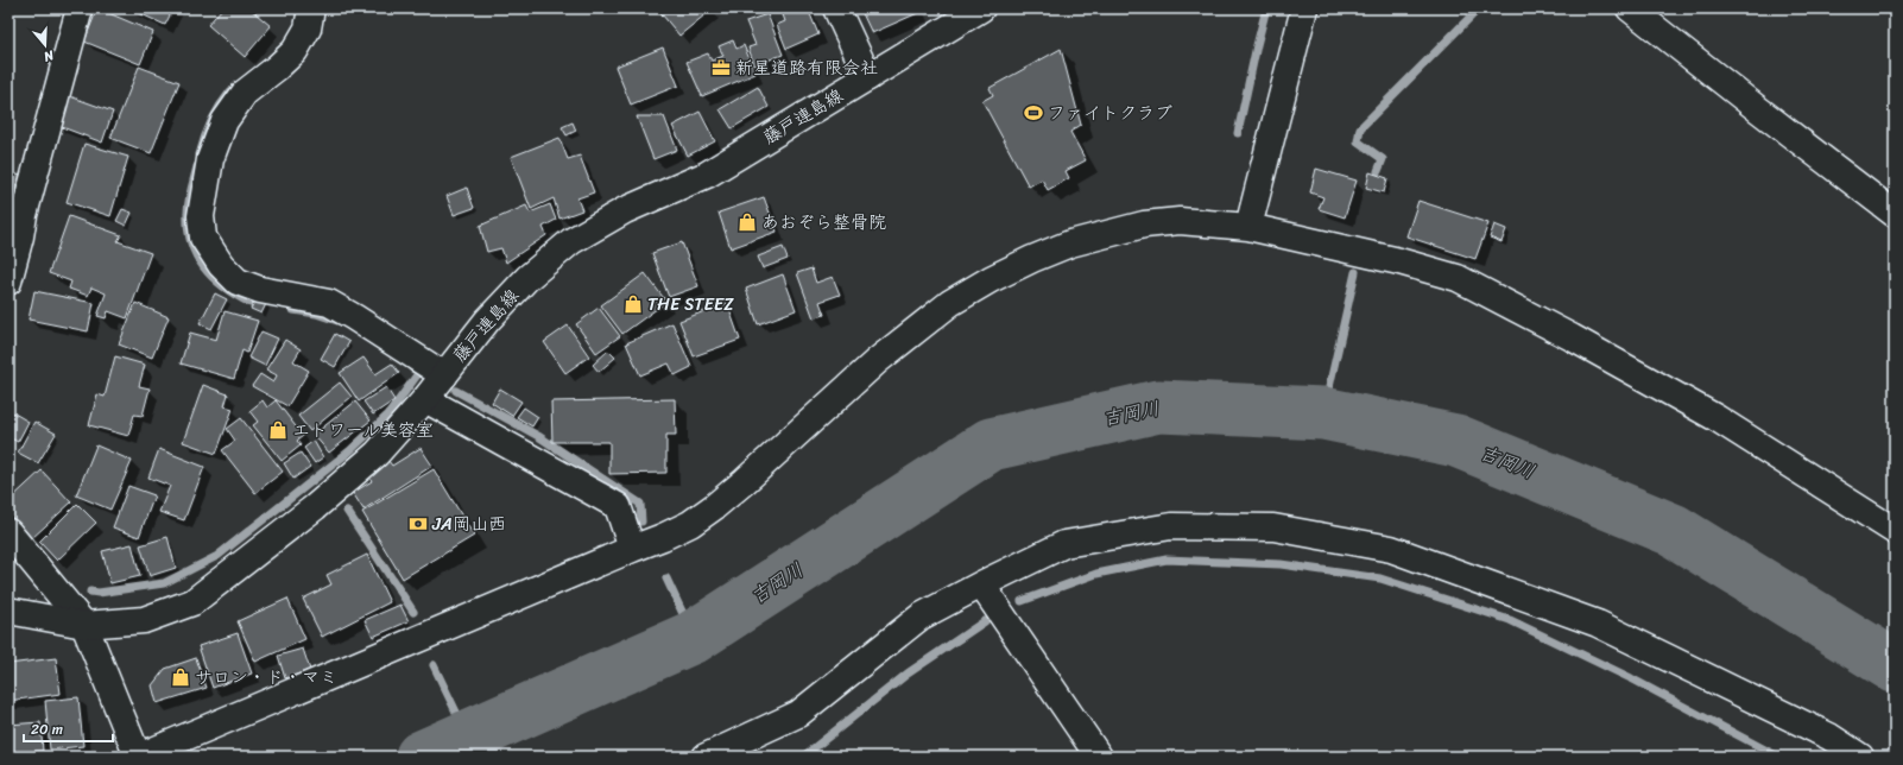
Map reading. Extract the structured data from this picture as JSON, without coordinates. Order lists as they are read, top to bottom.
{
  "streets": {
    "street": ["藤戸連島線"]
  },
  "water": ["吉岡川"],
  "places": {
    "office": ["新星道路有限会社"],
    "sports": ["ファイトクラブ"],
    "shop": [
      "あおぞら整骨院",
      "THE STEEZ",
      "エトワール美容室",
      "サロン・ド・マミ"
    ],
    "bank": ["JA岡山西"]
  },
  "scale_bar": "20 m",
  "north": "bottom"
}
